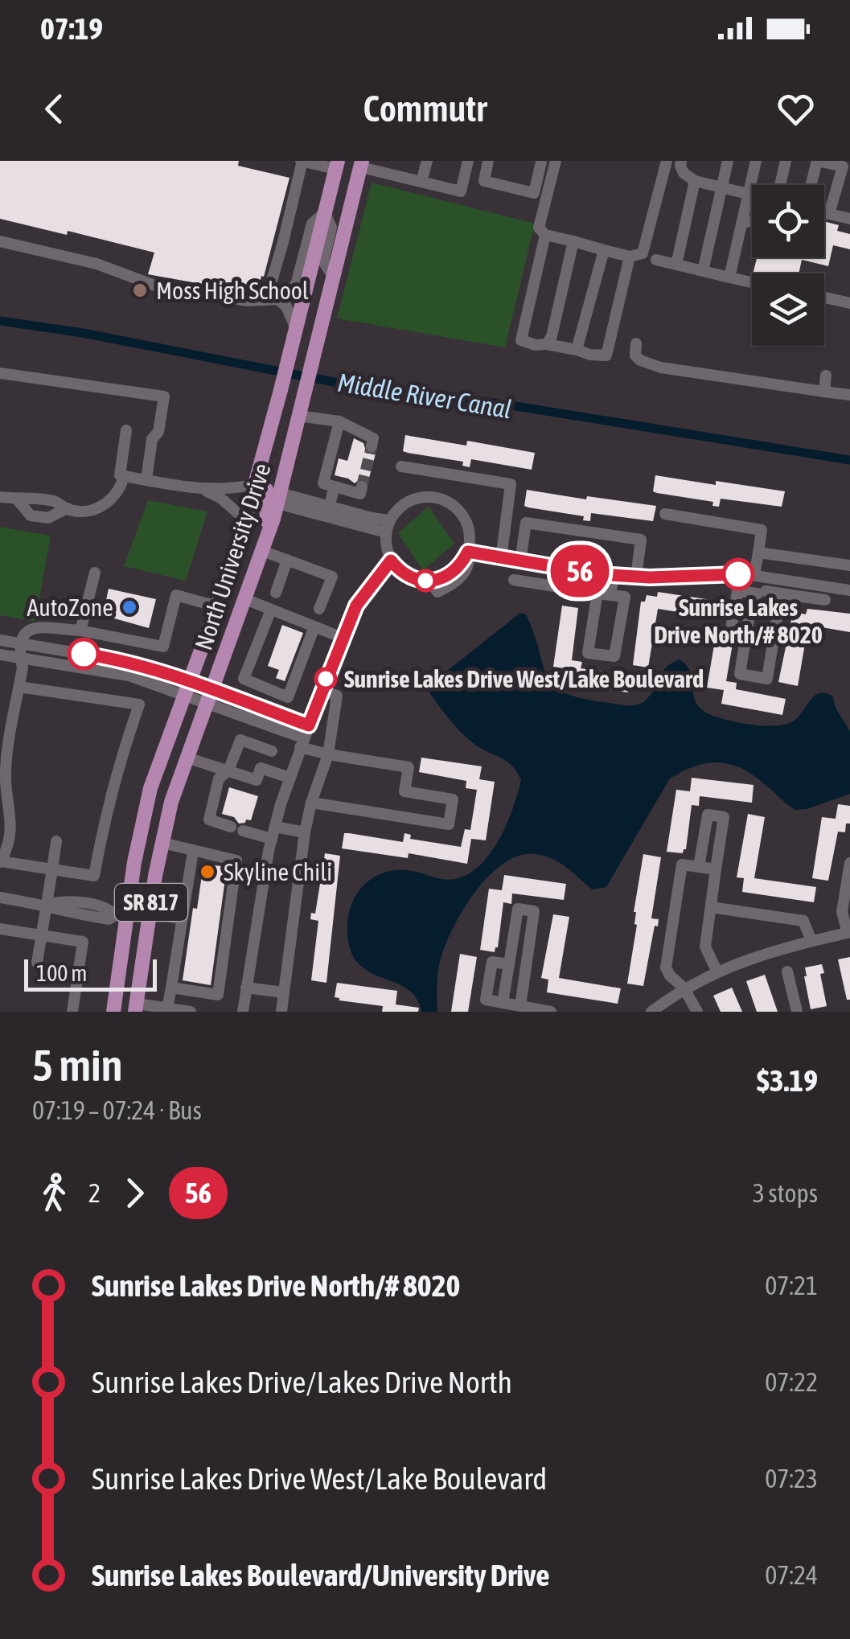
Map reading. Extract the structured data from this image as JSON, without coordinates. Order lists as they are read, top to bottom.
{
  "streets": {
    "main road": ["North University Drive", "SR 817"]
  },
  "water": ["Middle River Canal"],
  "places": [
    "Moss High School",
    "Sunrise Lakes Drive North/# 8020",
    "AutoZone",
    "Sunrise Lakes Drive West/Lake Boulevard",
    "Skyline Chili"
  ],
  "lines": ["bus line 56"],
  "scale_bar": "100 m",
  "page": {
    "status": "07:19",
    "header": "Commutr",
    "on_map": "56",
    "scale": "100 m",
    "heading": ["5 min", "07:19 – 07:24 · Bus", "$3.19"],
    "legs": ["2", "56", "3 stops"],
    "list": [
      {
        "name": "Sunrise Lakes Drive North/# 8020",
        "value": "07:21"
      },
      {
        "name": "Sunrise Lakes Drive/Lakes Drive North",
        "value": "07:22"
      },
      {
        "name": "Sunrise Lakes Drive West/Lake Boulevard",
        "value": "07:23"
      },
      {
        "name": "Sunrise Lakes Boulevard/University Drive",
        "value": "07:24"
      }
    ]
  }
}
